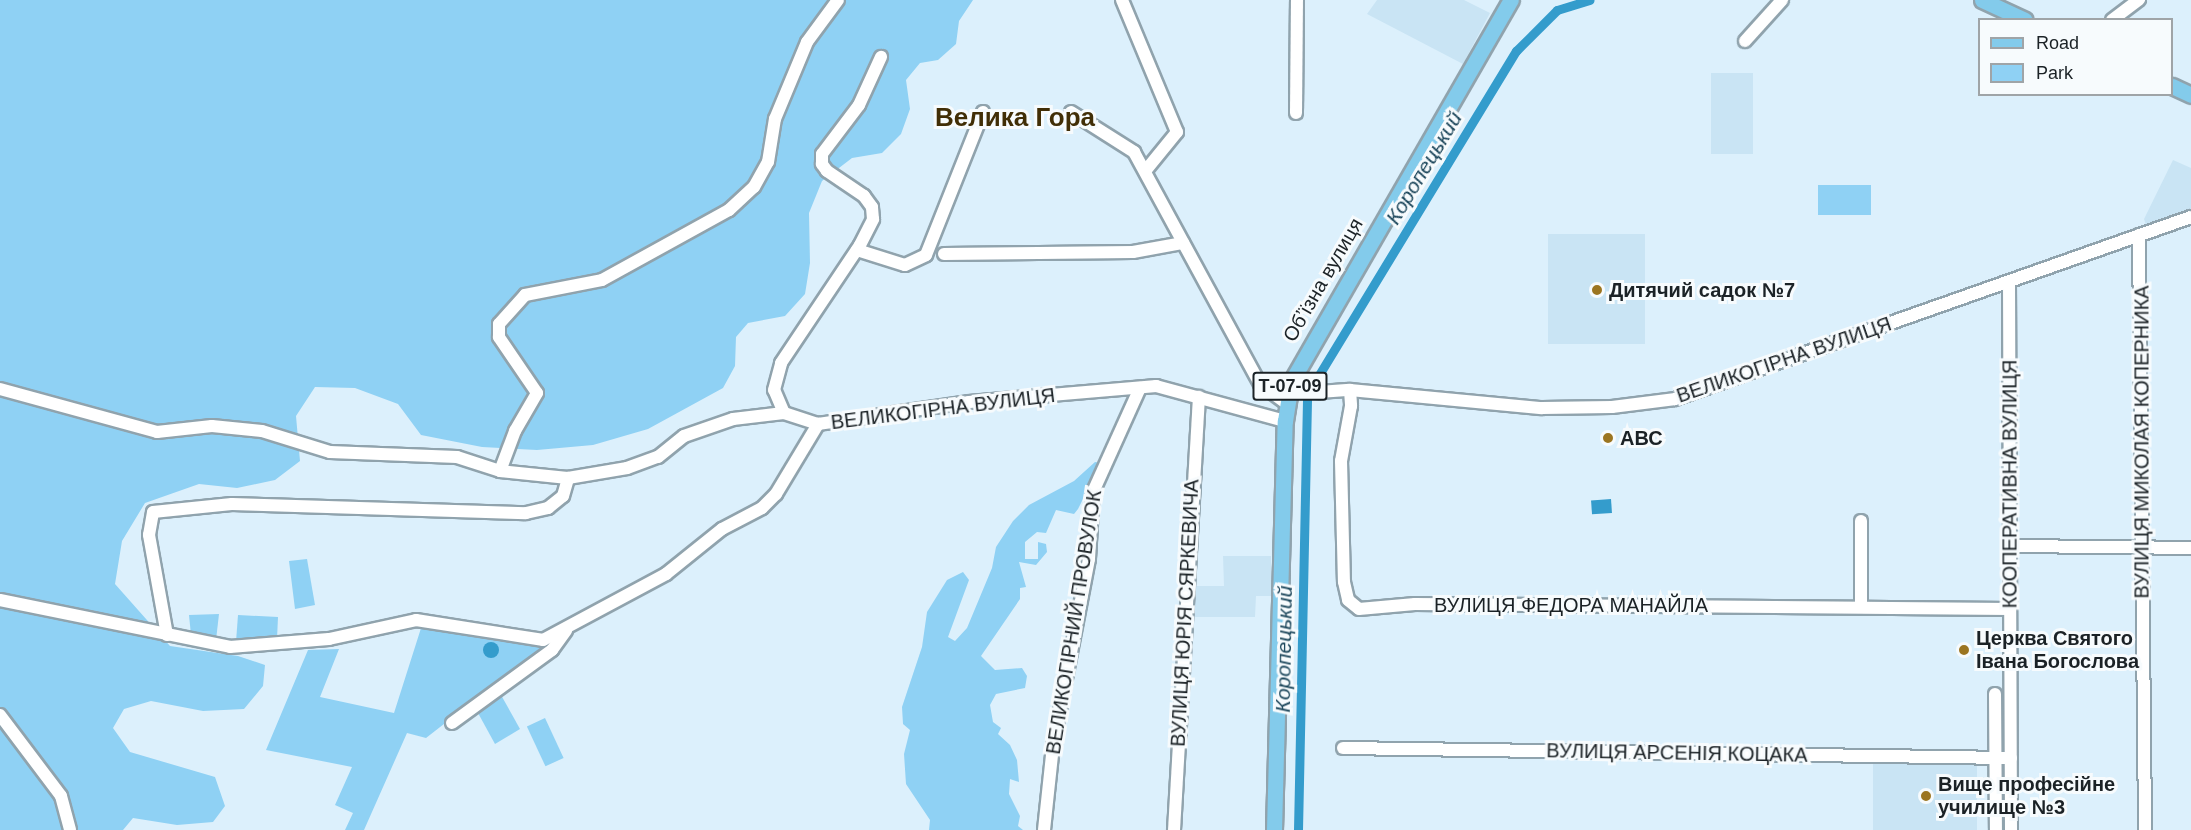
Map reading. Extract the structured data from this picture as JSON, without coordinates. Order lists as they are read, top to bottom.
{
  "streets": {
    "main road": ["Обʼїзна вулиця", "Т-07-09"],
    "street": [
      "ВЕЛИКОГІРНА ВУЛИЦЯ",
      "ВУЛИЦЯ МИКОЛАЯ КОПЕРНИКА",
      "КООПЕРАТИВНА ВУЛИЦЯ",
      "ВУЛИЦЯ ФЕДОРА МАНАЙЛА",
      "ВУЛИЦЯ ЮРІЯ СЯРКЕВИЧА",
      "ВЕЛИКОГІРНИЙ ПРОВУЛОК",
      "ВУЛИЦЯ АРСЕНІЯ КОЦАКА"
    ]
  },
  "crossings": [
    ["Обʼїзна вулиця", "ВЕЛИКОГІРНА ВУЛИЦЯ"],
    ["ВЕЛИКОГІРНА ВУЛИЦЯ", "ВУЛИЦЯ МИКОЛАЯ КОПЕРНИКА"],
    ["ВЕЛИКОГІРНА ВУЛИЦЯ", "КООПЕРАТИВНА ВУЛИЦЯ"],
    ["ВЕЛИКОГІРНА ВУЛИЦЯ", "ВУЛИЦЯ ФЕДОРА МАНАЙЛА"],
    ["ВЕЛИКОГІРНА ВУЛИЦЯ", "ВУЛИЦЯ ЮРІЯ СЯРКЕВИЧА"],
    ["ВЕЛИКОГІРНА ВУЛИЦЯ", "ВЕЛИКОГІРНИЙ ПРОВУЛОК"],
    ["КООПЕРАТИВНА ВУЛИЦЯ", "ВУЛИЦЯ ФЕДОРА МАНАЙЛА"],
    ["КООПЕРАТИВНА ВУЛИЦЯ", "ВУЛИЦЯ АРСЕНІЯ КОЦАКА"]
  ],
  "districts": ["Велика Гора"],
  "water": ["Коропецький"],
  "places": [
    "Дитячий садок №7",
    "АВС",
    "Церква Святого Івана Богослова",
    "Вище професійне училище №3"
  ],
  "legend": ["Road", "Park"]
}
